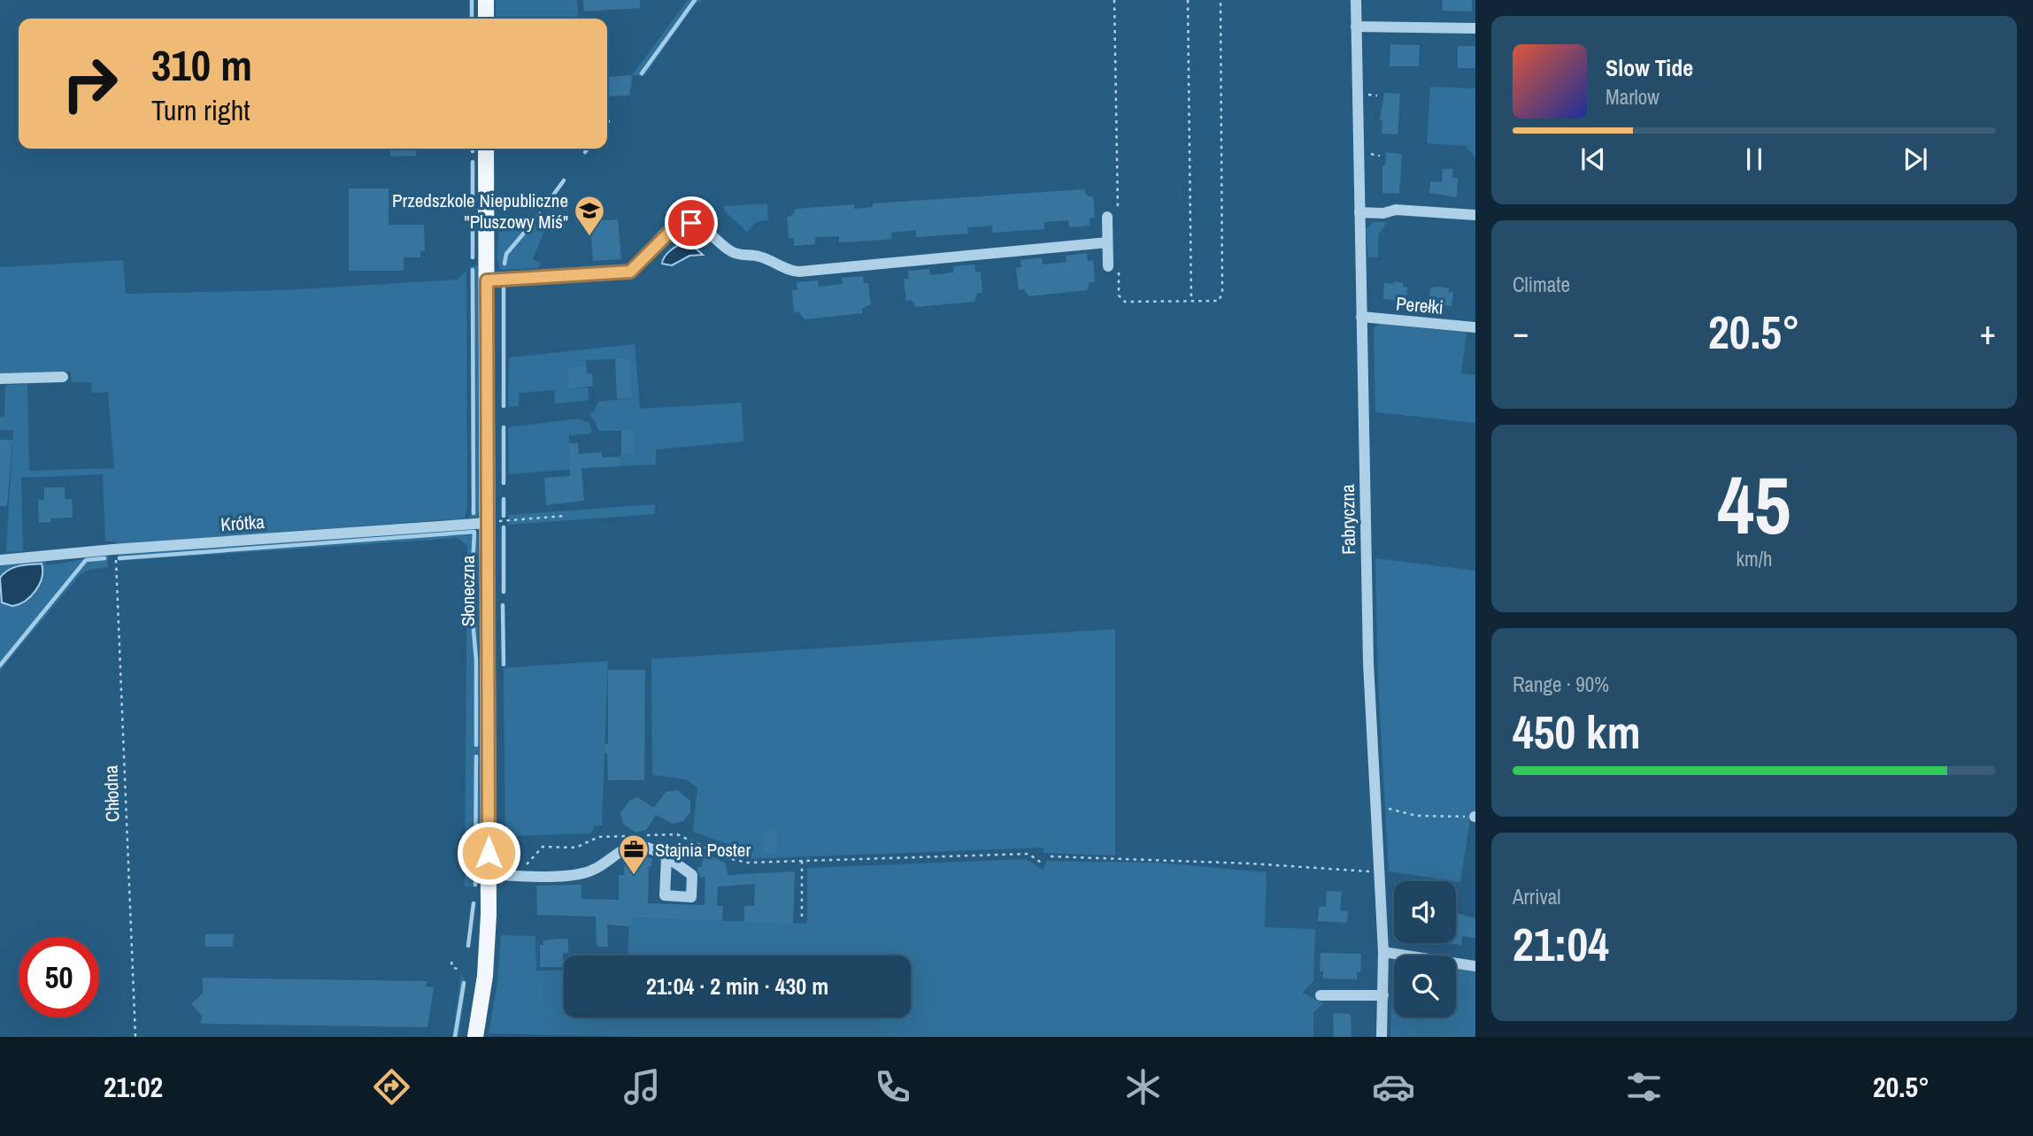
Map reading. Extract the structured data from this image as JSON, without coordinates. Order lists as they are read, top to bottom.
{
  "streets": {
    "main road": ["Słoneczna"],
    "street": ["Perełki", "Fabryczna", "Krótka"],
    "path": ["Chłodna"]
  },
  "crossings": [
    ["Perełki", "Fabryczna"],
    ["Krótka", "Słoneczna"],
    ["Krótka", "Chłodna"]
  ],
  "places": {
    "school or university": ["Przedszkole Niepubliczne \"Pluszowy Miś\""],
    "office": ["Stajnia Poster"]
  },
  "page": {
    "turn": ["310 m", "Turn right"],
    "song": ["Slow Tide", "Marlow"],
    "tile": [
      "Climate",
      ["45", "km/h"],
      ["Range · 90%", "450 km"],
      ["Arrival", "21:04"]
    ],
    "heat": ["−", "20.5°", "+"],
    "limit": "50",
    "trip": "21:04 · 2 min · 430 m",
    "tabs": ["21:02", "20.5°"]
  }
}
